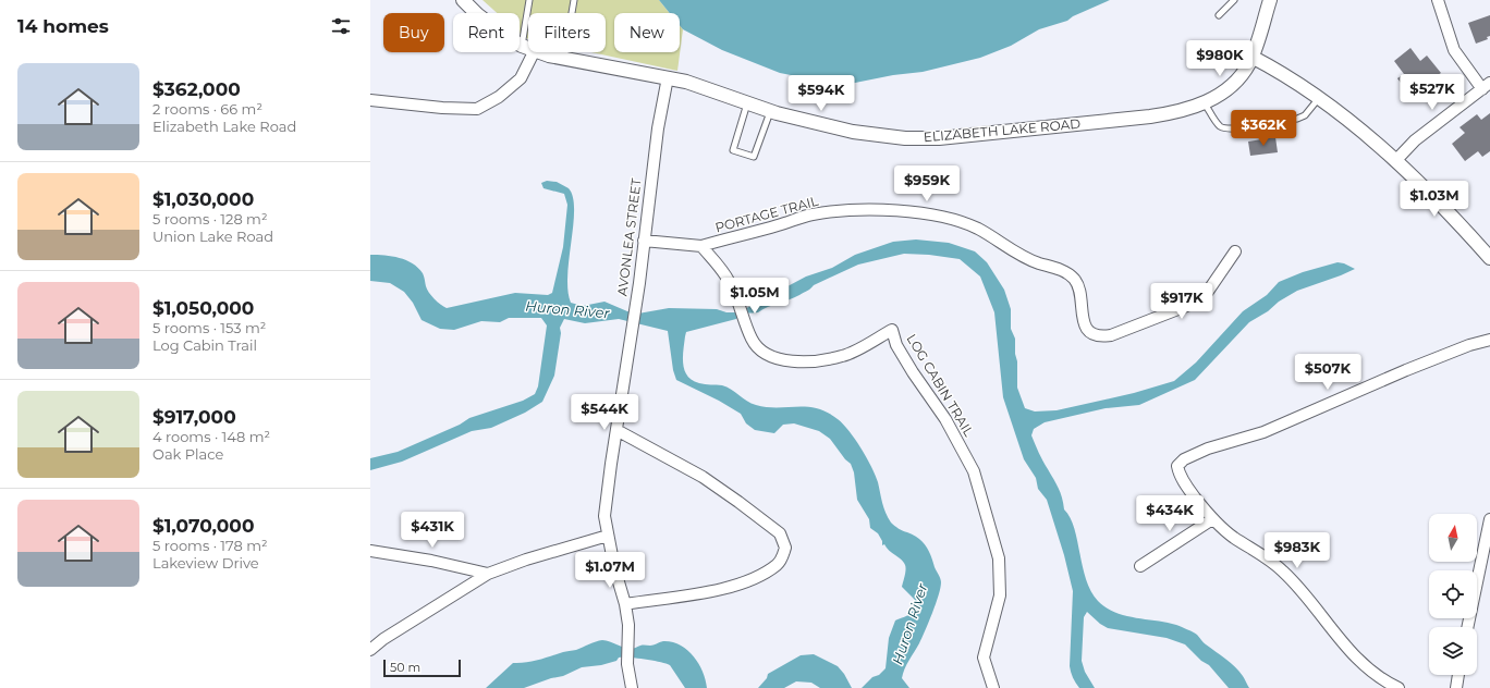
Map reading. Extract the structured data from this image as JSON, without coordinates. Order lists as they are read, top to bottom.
{
  "streets": {
    "street": [
      "ELIZABETH LAKE ROAD",
      "PORTAGE TRAIL",
      "AVONLEA STREET",
      "LOG CABIN TRAIL"
    ]
  },
  "crossings": [
    ["ELIZABETH LAKE ROAD", "AVONLEA STREET"],
    ["PORTAGE TRAIL", "LOG CABIN TRAIL"]
  ],
  "water": ["Huron River"],
  "scale_bar": "50 m",
  "north": "top",
  "page": {
    "heading": "14 homes",
    "chip": [
      "Buy",
      "Rent",
      "Filters",
      "New"
    ],
    "price": [
      "$980K",
      "$527K",
      "$594K",
      "$362K",
      "$959K",
      "$1.03M",
      "$1.05M",
      "$917K",
      "$507K",
      "$544K",
      "$434K",
      "$431K",
      "$983K",
      "$1.07M"
    ],
    "list": [
      {
        "name": "$362,000",
        "note": "2 rooms · 66 m² · Elizabeth Lake Road"
      },
      {
        "name": "$1,030,000",
        "note": "5 rooms · 128 m² · Union Lake Road"
      },
      {
        "name": "$1,050,000",
        "note": "5 rooms · 153 m² · Log Cabin Trail"
      },
      {
        "name": "$917,000",
        "note": "4 rooms · 148 m² · Oak Place"
      },
      {
        "name": "$1,070,000",
        "note": "5 rooms · 178 m² · Lakeview Drive"
      }
    ],
    "scale": "50 m"
  }
}
